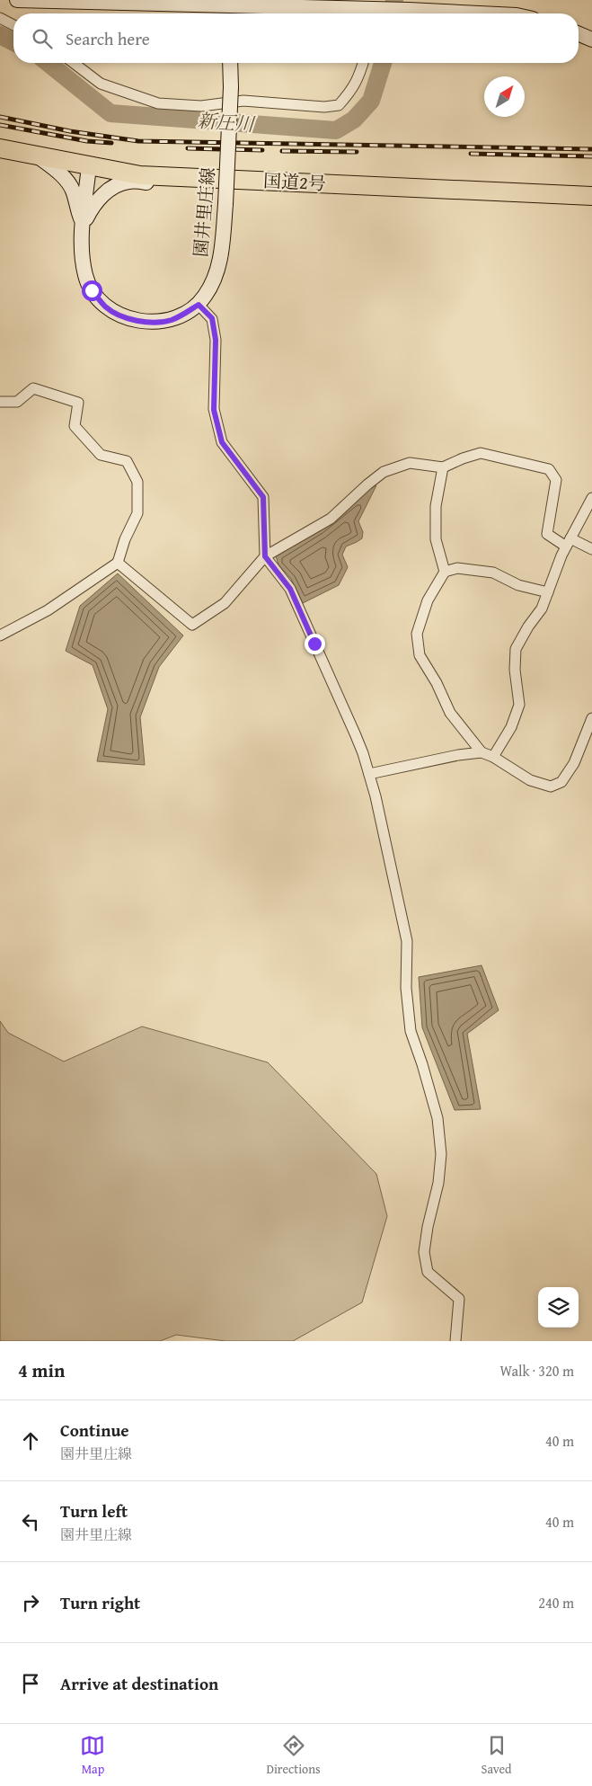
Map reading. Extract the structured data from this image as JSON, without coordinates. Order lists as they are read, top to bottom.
{
  "streets": {
    "highway": ["国道2号"],
    "main road": ["園井里庄線"]
  },
  "crossings": [
    ["国道2号", "園井里庄線"]
  ],
  "water": ["新圧川"],
  "north": "top right",
  "page": {
    "search": "Search here",
    "heading": ["4 min", "Walk · 320 m"],
    "list": [
      ["Continue", "園井里庄線", "40 m"],
      ["Turn left", "園井里庄線", "40 m"],
      ["Turn right", "240 m"],
      "Arrive at destination"
    ],
    "nav": ["Map", "Directions", "Saved"]
  }
}
